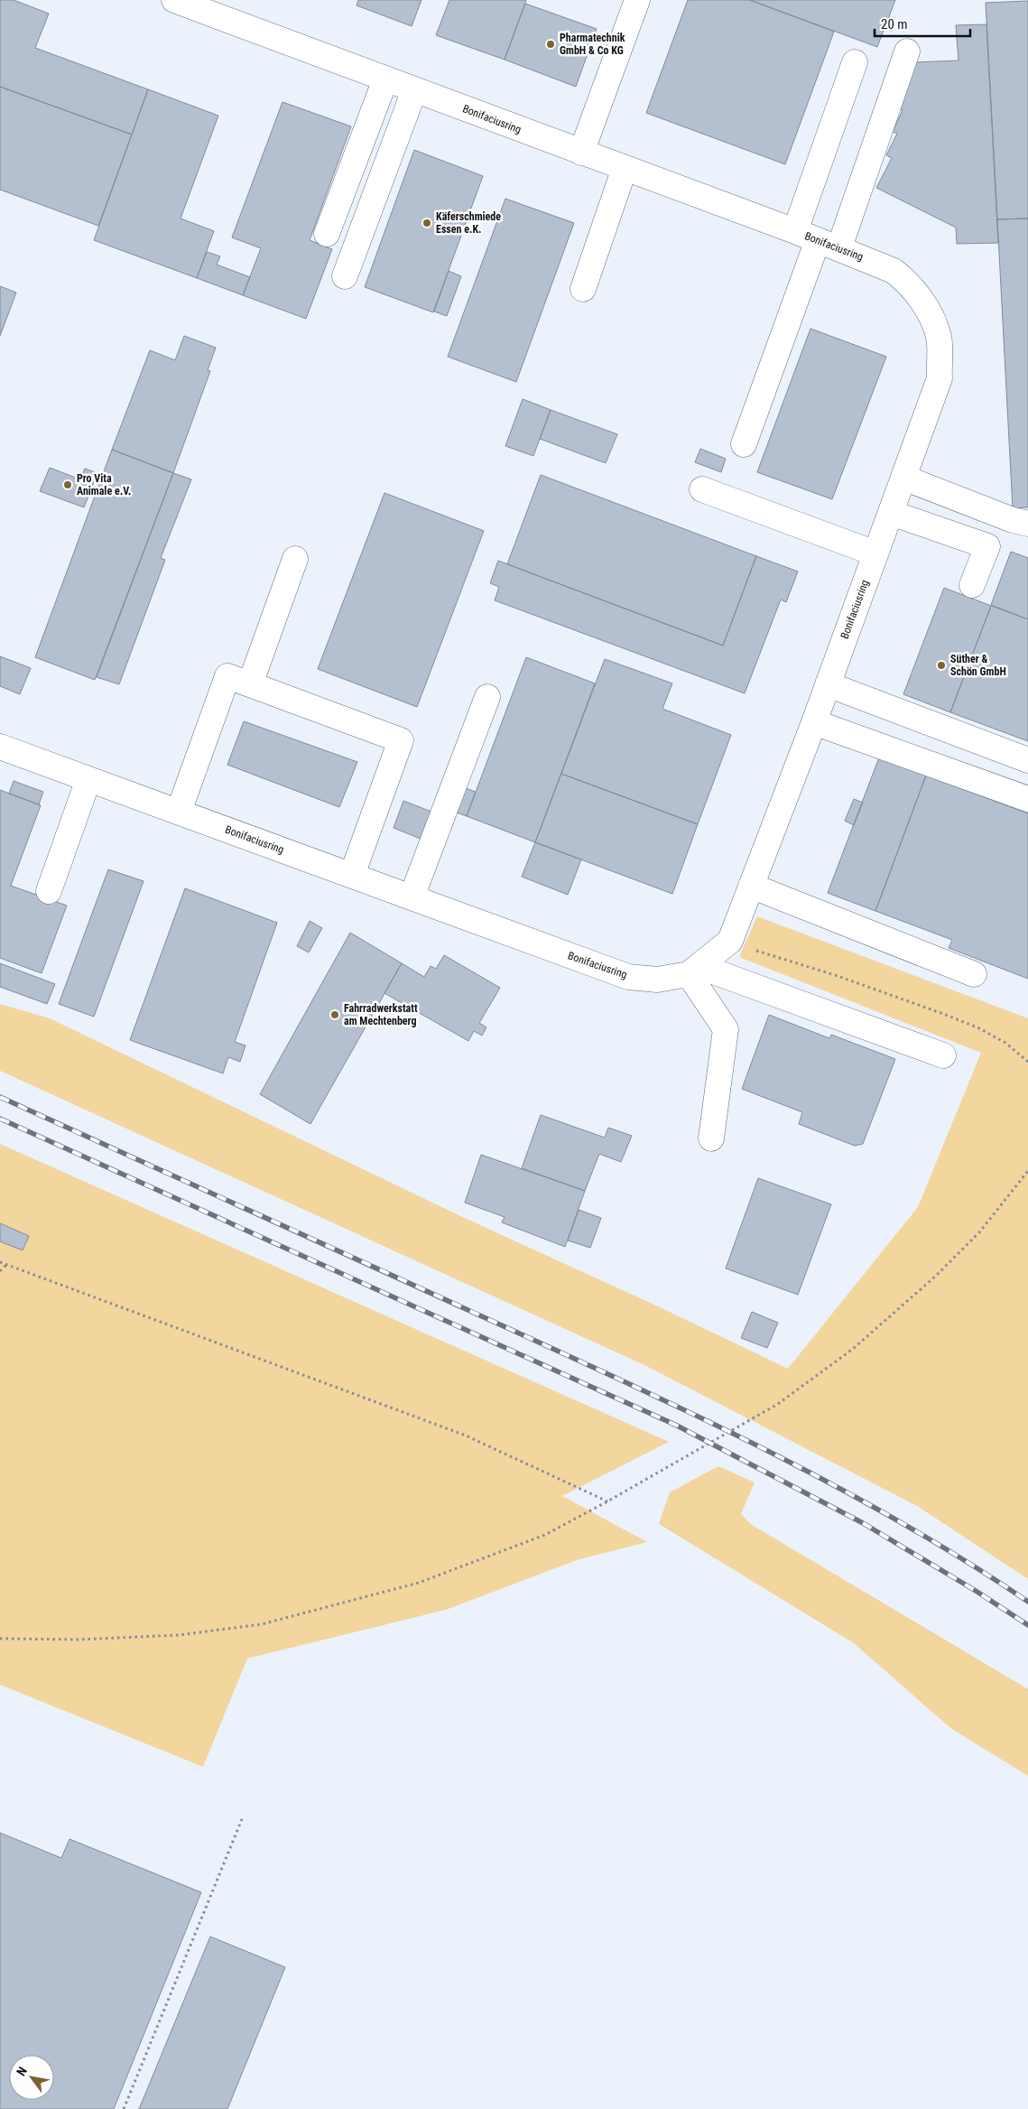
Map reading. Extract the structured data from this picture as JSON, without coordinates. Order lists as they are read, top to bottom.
{
  "streets": {
    "street": ["Bonifaciusring"]
  },
  "places": [
    "Pharmatechnik GmbH & Co KG",
    "Käferschmiede Essen e.K.",
    "Pro Vita Animale e.V.",
    "Süther & Schön GmbH",
    "Fahrradwerkstatt am Mechtenberg"
  ],
  "scale_bar": "20 m",
  "north": "top left"
}
